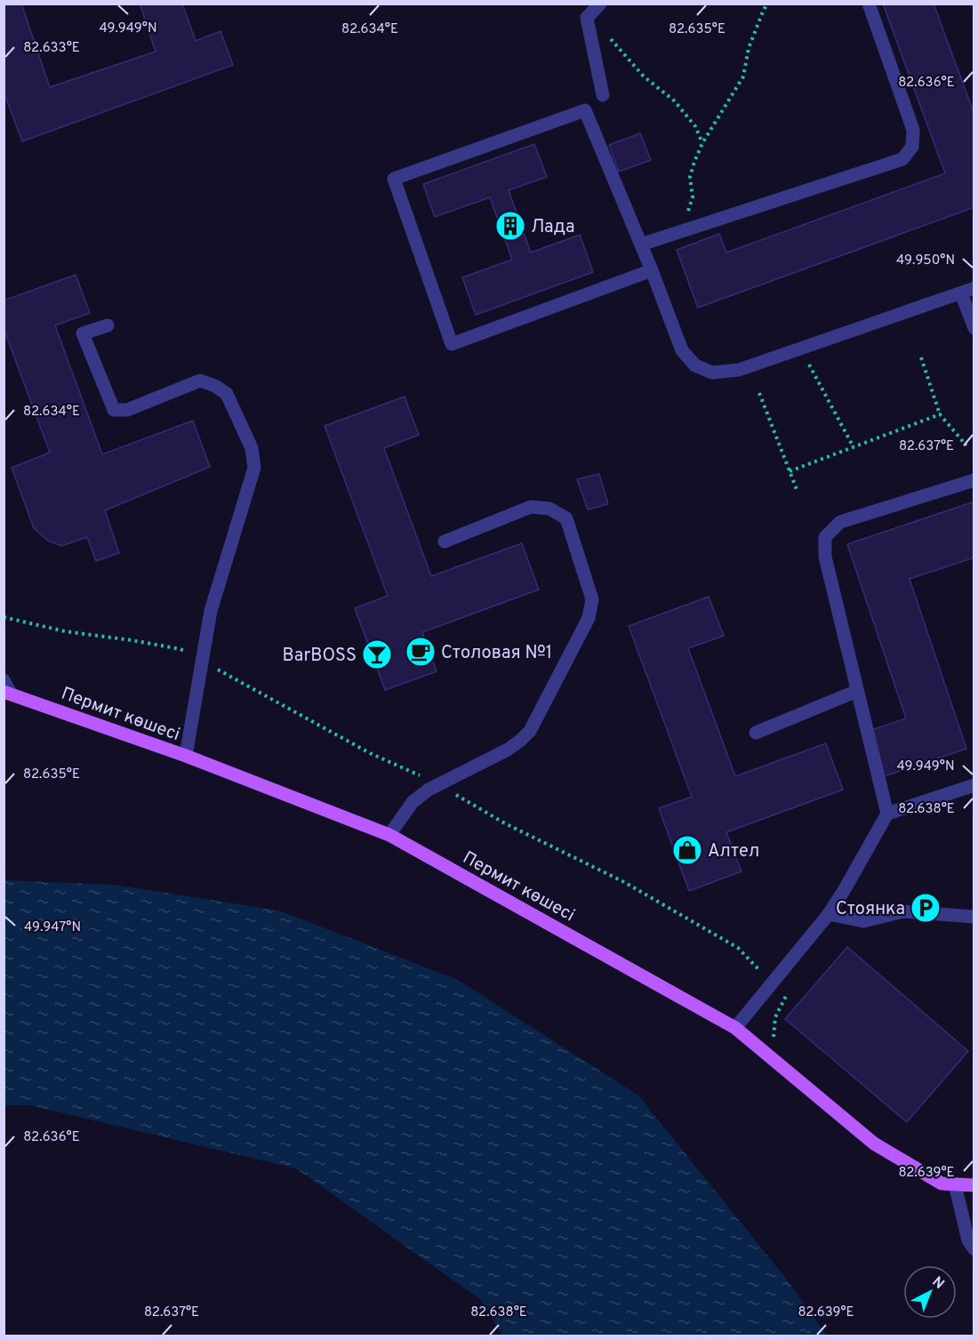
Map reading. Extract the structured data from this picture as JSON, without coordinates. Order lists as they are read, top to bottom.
{
  "streets": {
    "main road": ["Пермит көшесі"]
  },
  "places": {
    "building": ["Лада"],
    "cafe": ["Столовая №1"],
    "bar": ["BarBOSS"],
    "shop": ["Алтел"],
    "parking": ["Стоянка"]
  },
  "north": "top right",
  "coordinates": [
    "49.949°N",
    "82.634°E",
    "82.635°E",
    "82.633°E",
    "82.636°E",
    "49.950°N",
    "82.637°E",
    "82.638°E",
    "49.947°N",
    "82.639°E"
  ]
}
